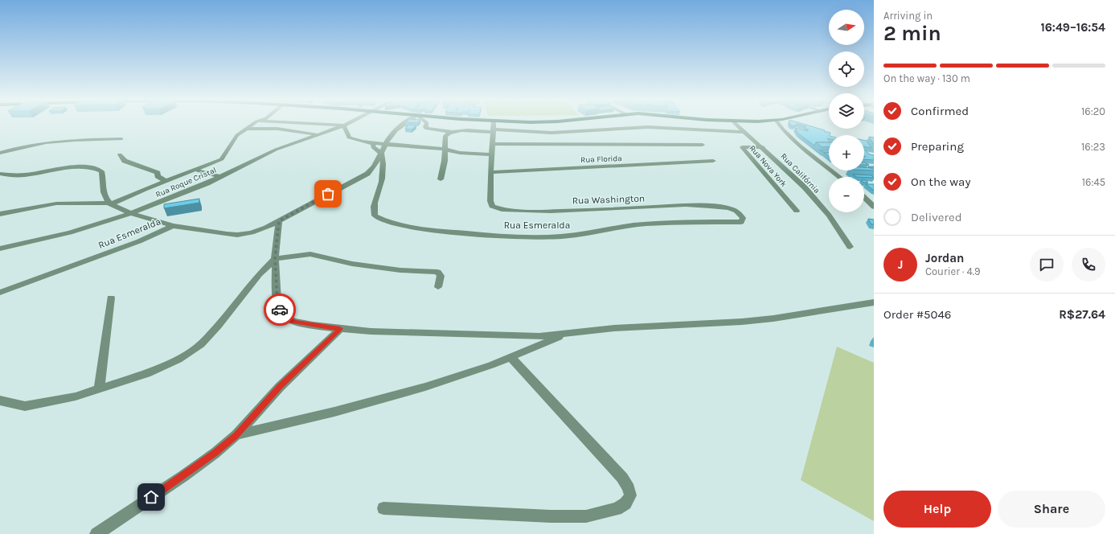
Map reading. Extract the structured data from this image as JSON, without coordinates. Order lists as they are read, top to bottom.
{
  "streets": {
    "street": [
      "Rua Florida",
      "Rua Nova York",
      "Rua Califórnia",
      "Rua Roque Cristal",
      "Rua Washington",
      "Rua Esmeralda"
    ]
  },
  "crossings": [
    ["Rua Florida", "Rua Washington"],
    ["Rua Nova York", "Rua Califórnia"],
    ["Rua Washington", "Rua Esmeralda"]
  ],
  "north": "right",
  "page": {
    "heading": ["2 min", "Arriving in", "16:49–16:54"],
    "panel": [
      "Jordan",
      "Courier · 4.9",
      "Order #5046",
      "R$27.64"
    ],
    "map_buttons": ["+", "−"],
    "bar": "On the way · 130 m",
    "list": [
      ["Confirmed", "16:20"],
      ["Preparing", "16:23"],
      ["On the way", "16:45"],
      "Delivered"
    ],
    "round": "J",
    "buttons": ["Help", "Share"]
  }
}
